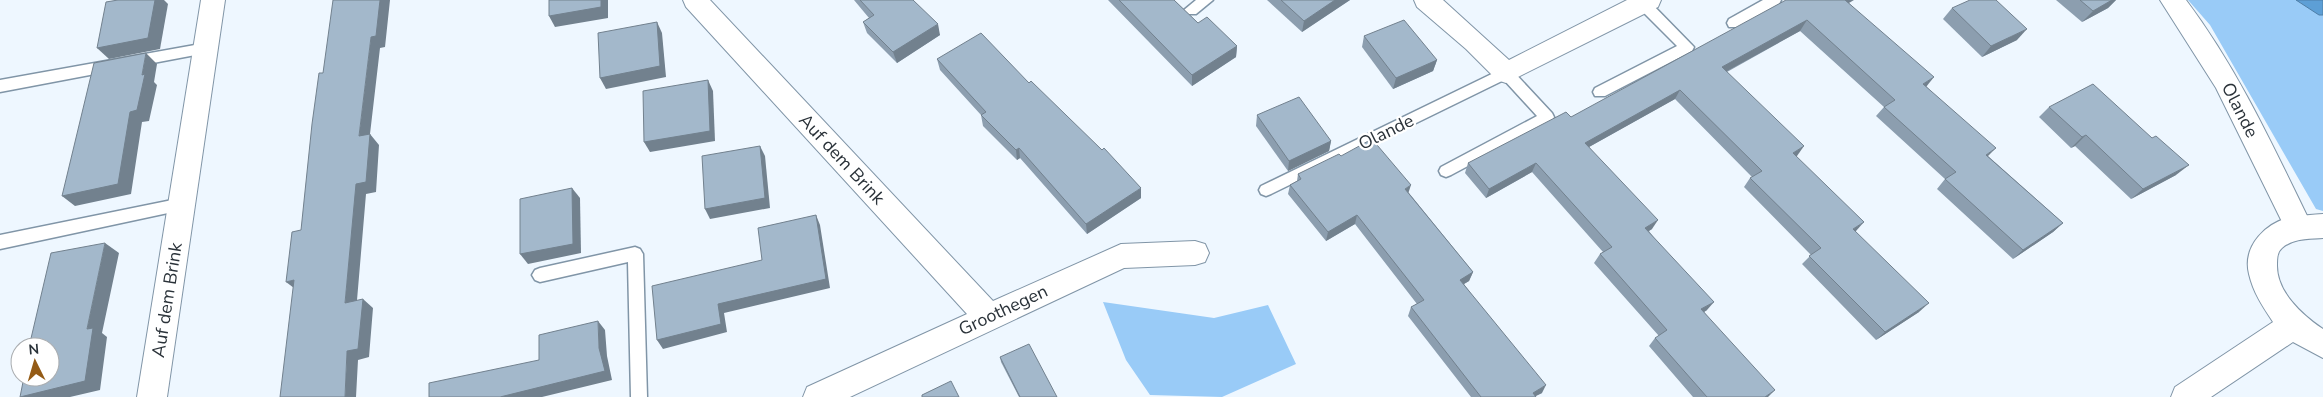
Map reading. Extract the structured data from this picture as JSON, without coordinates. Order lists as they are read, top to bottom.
{
  "streets": {
    "street": ["Olande", "Auf dem Brink", "Groothegen"]
  },
  "crossings": [
    ["Auf dem Brink", "Groothegen"]
  ],
  "north": "top"
}
